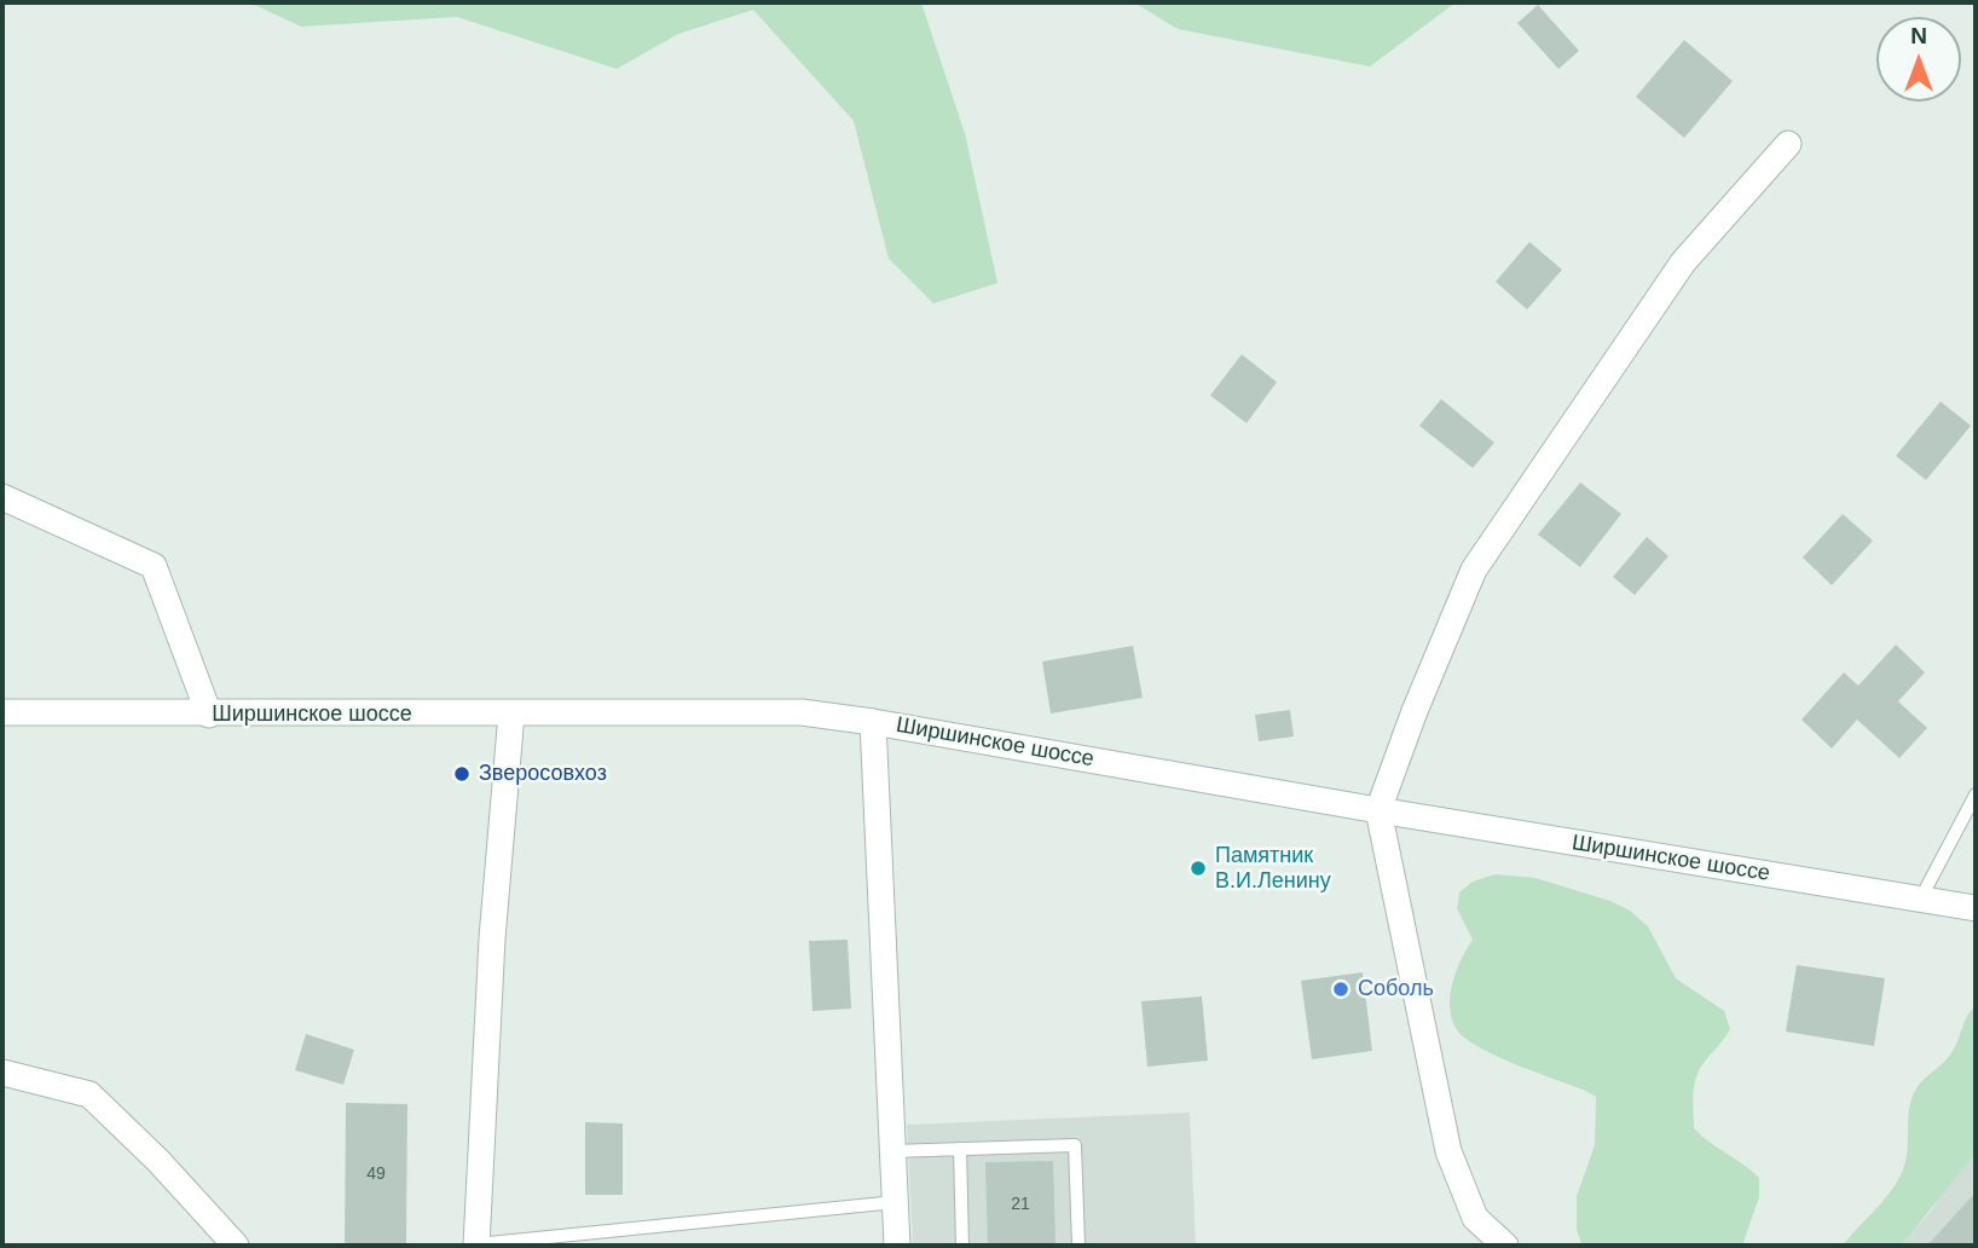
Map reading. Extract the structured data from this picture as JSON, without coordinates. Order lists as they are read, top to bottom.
{
  "streets": {
    "street": ["Ширшинское шоссе"]
  },
  "places": ["Зверосовхоз", "Памятник В.И.Ленину", "Соболь"],
  "house_numbers": ["49", "21"],
  "north": "top"
}
